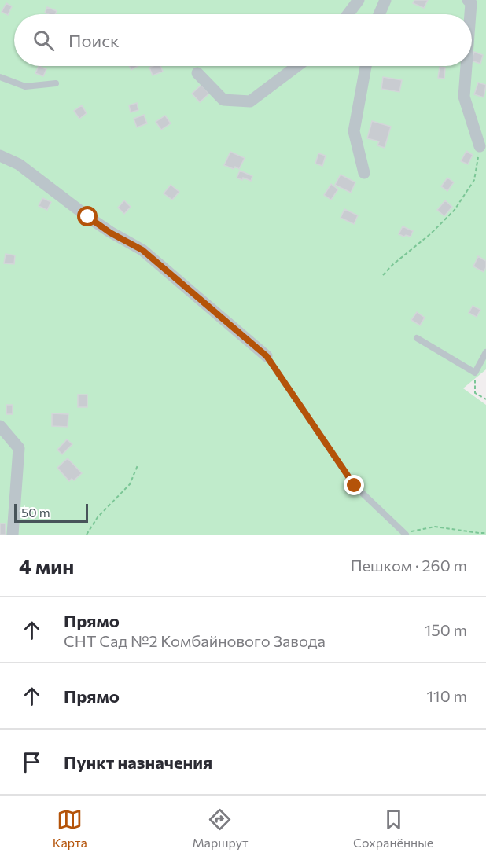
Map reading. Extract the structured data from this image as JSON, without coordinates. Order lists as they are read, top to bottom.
{
  "scale_bar": "50 m",
  "page": {
    "search": "Поиск",
    "scale": "50 m",
    "heading": ["4 мин", "Пешком · 260 m"],
    "list": [
      ["Прямо", "СНТ Сад №2 Комбайнового Завода", "150 m"],
      ["Прямо", "110 m"],
      "Пункт назначения"
    ],
    "nav": ["Карта", "Маршрут", "Сохранённые"]
  }
}
